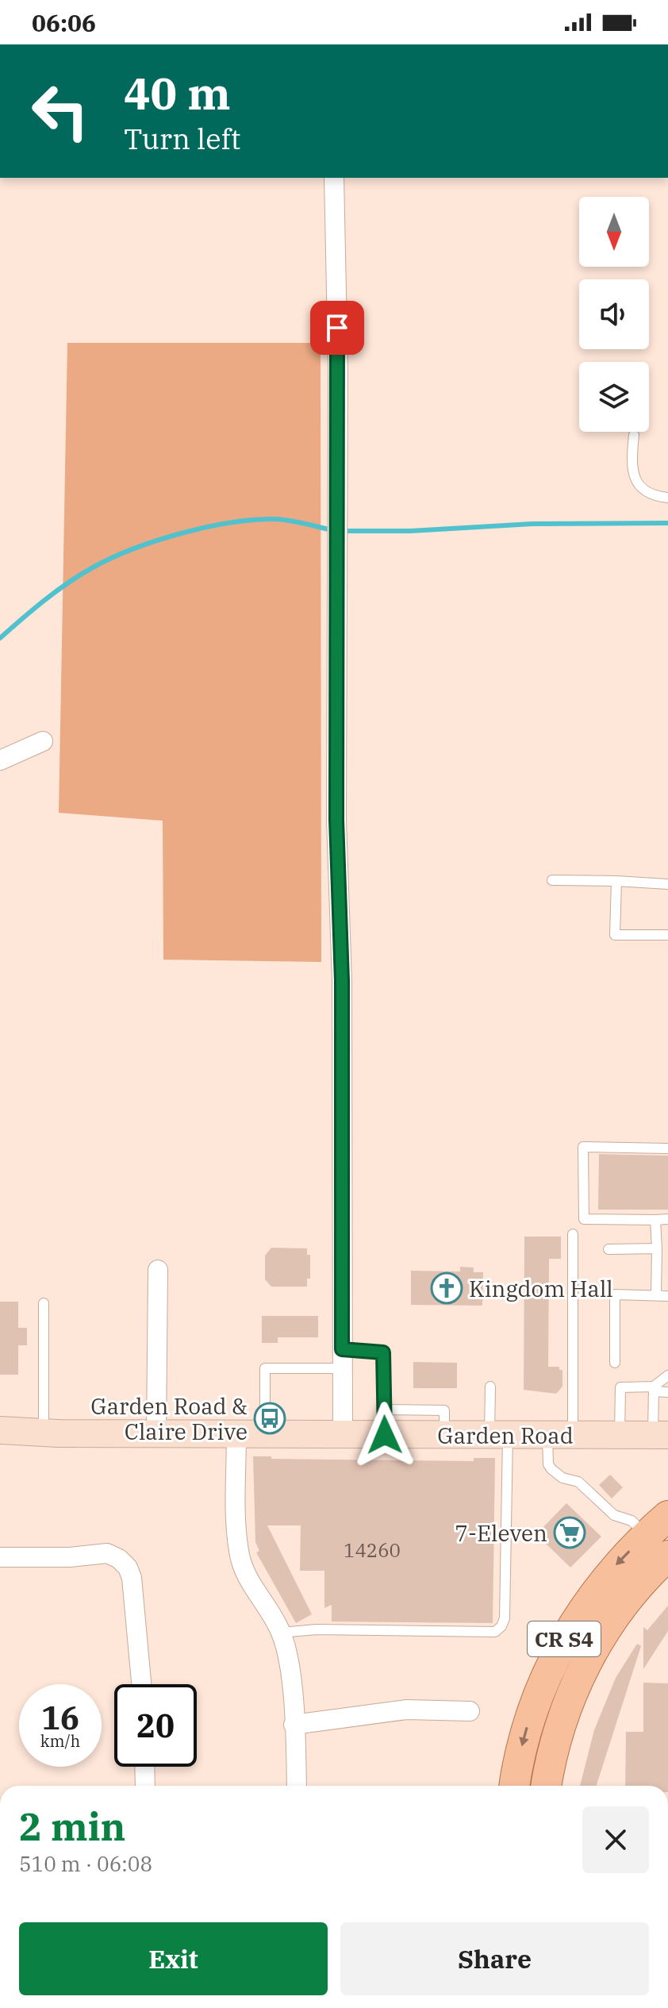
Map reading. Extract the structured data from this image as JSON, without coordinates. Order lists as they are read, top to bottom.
{
  "streets": {
    "main road": ["CR S4"],
    "street": ["Garden Road"]
  },
  "places": {
    "church": ["Kingdom Hall"],
    "bus stop": ["Garden Road & Claire Drive"],
    "supermarket": ["7-Eleven"]
  },
  "house_numbers": ["14260"],
  "north": "bottom",
  "page": {
    "status": "06:06",
    "turn": ["40 m", "Turn left"],
    "speed": "16 km/h",
    "limit": "20",
    "heading": ["2 min", "510 m · 06:08"],
    "buttons": ["Exit", "Share"]
  }
}
